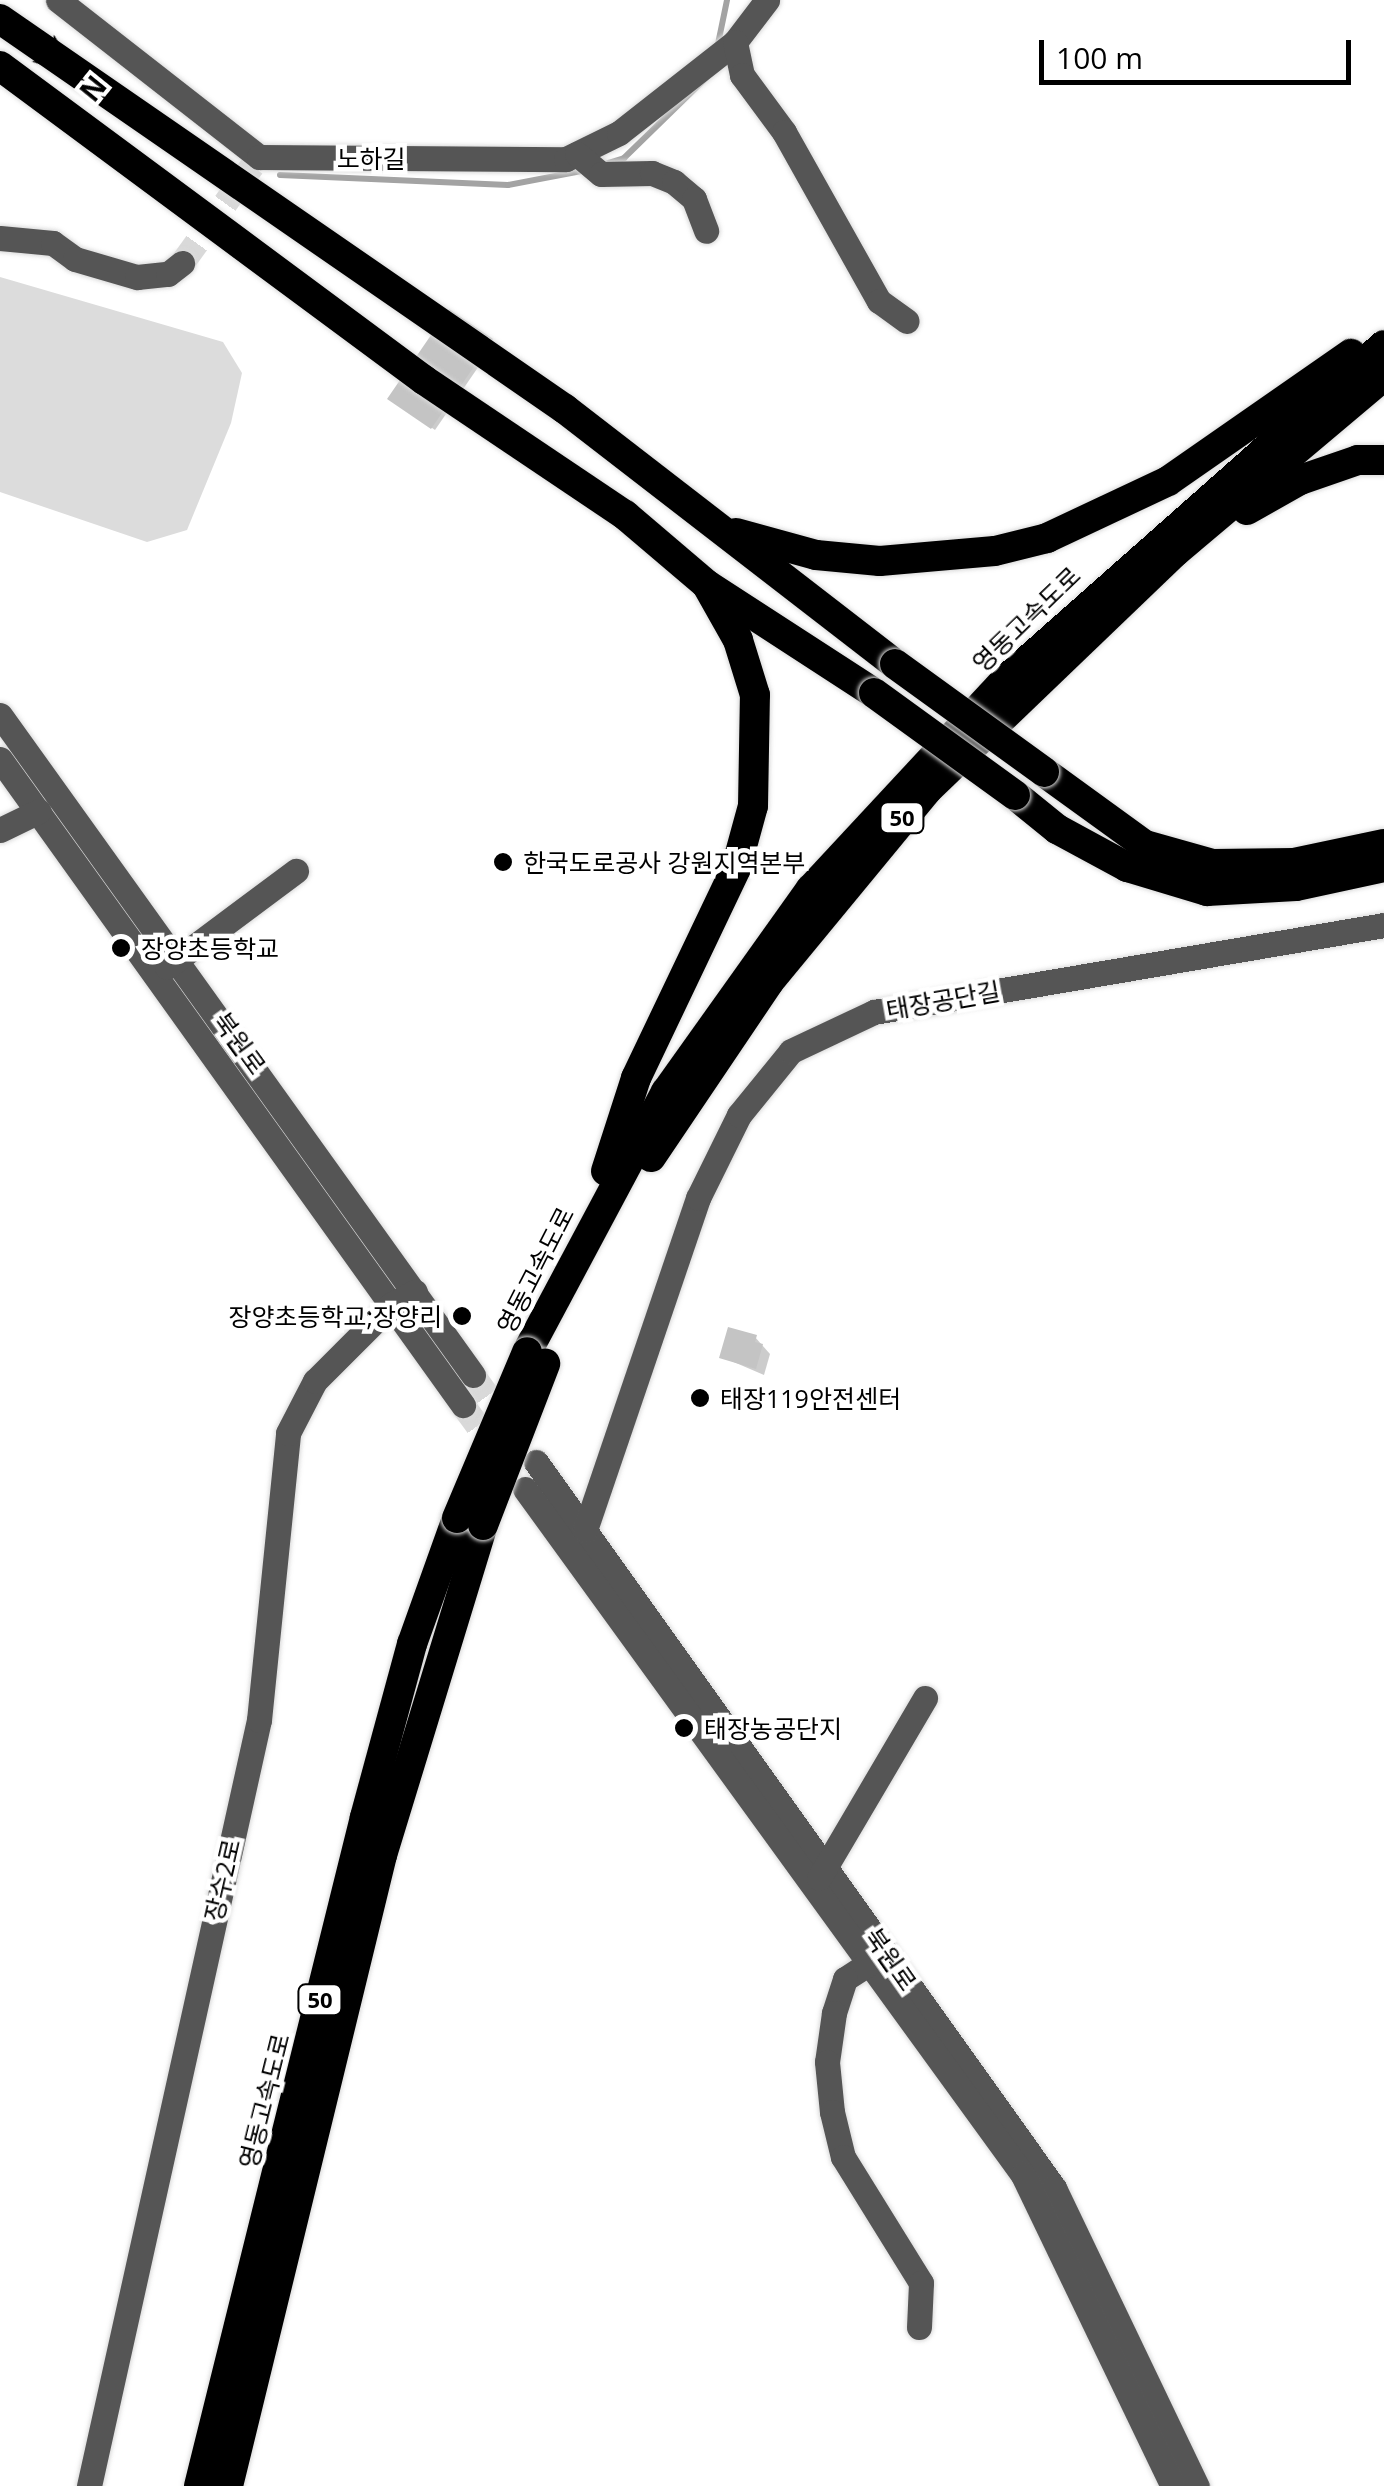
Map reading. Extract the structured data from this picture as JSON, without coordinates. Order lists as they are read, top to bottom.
{
  "streets": {
    "highway": ["영동고속도로", "50"],
    "street": [
      "노하길",
      "태장공단길",
      "북원로",
      "장수2로"
    ]
  },
  "crossings": [
    ["태장공단길", "북원로"],
    ["북원로", "장수2로"]
  ],
  "places": [
    "한국도로공사 강원지역본부",
    "장양초등학교",
    "장양초등학교;장양리",
    "태장119안전센터",
    "태장농공단지"
  ],
  "scale_bar": "100 m",
  "north": "bottom right"
}
